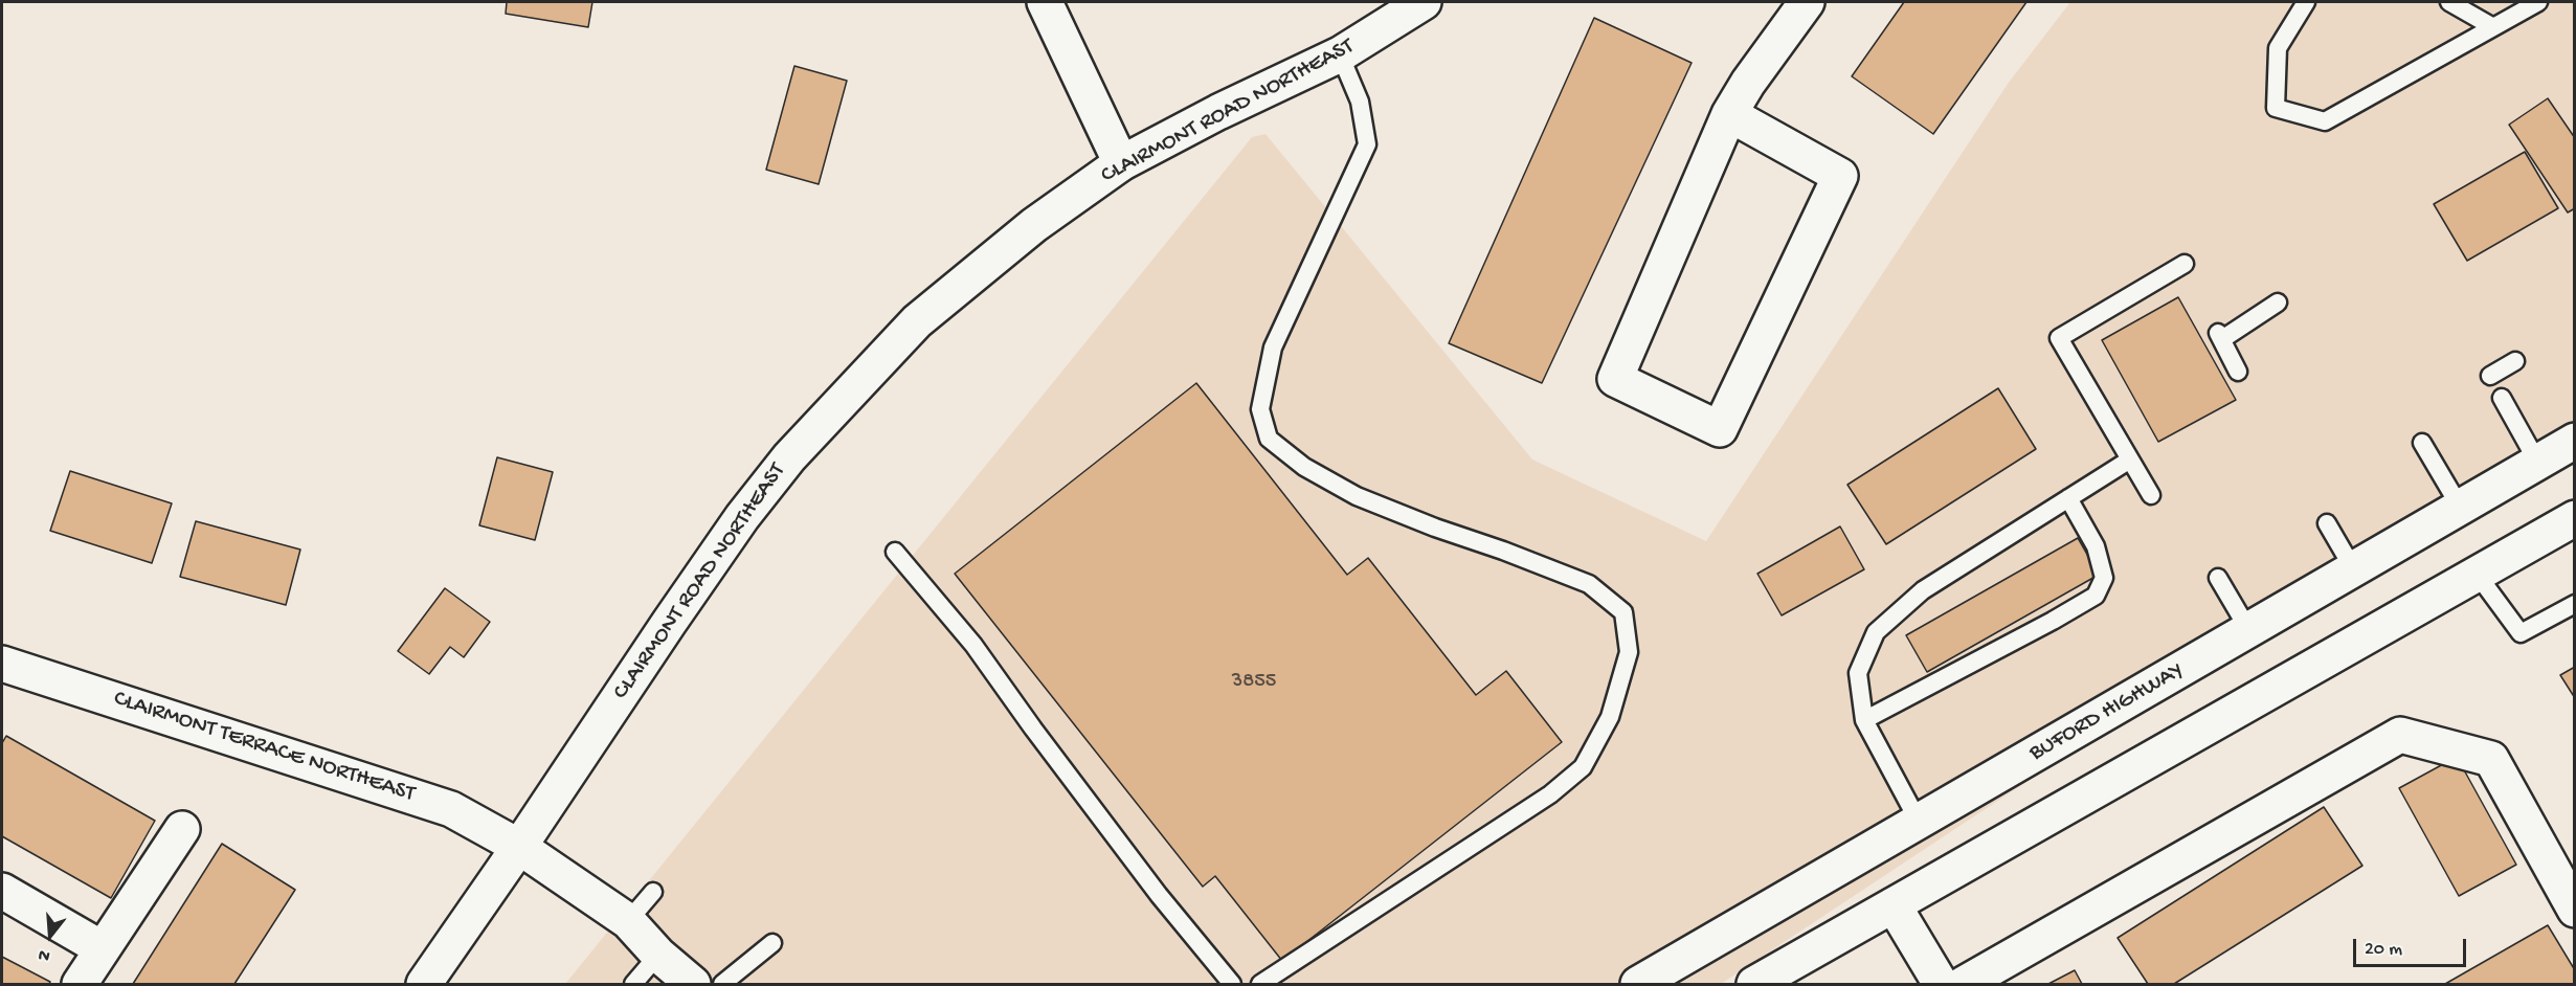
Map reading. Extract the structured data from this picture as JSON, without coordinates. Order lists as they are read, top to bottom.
{
  "streets": {
    "main road": ["CLAIRMONT ROAD NORTHEAST", "BUFORD HIGHWAY", "CLAIRMONT TERRACE NORTHEAST"]
  },
  "crossings": [
    ["CLAIRMONT ROAD NORTHEAST", "CLAIRMONT TERRACE NORTHEAST"]
  ],
  "house_numbers": ["3855"],
  "scale_bar": "20 m",
  "north": "bottom"
}
